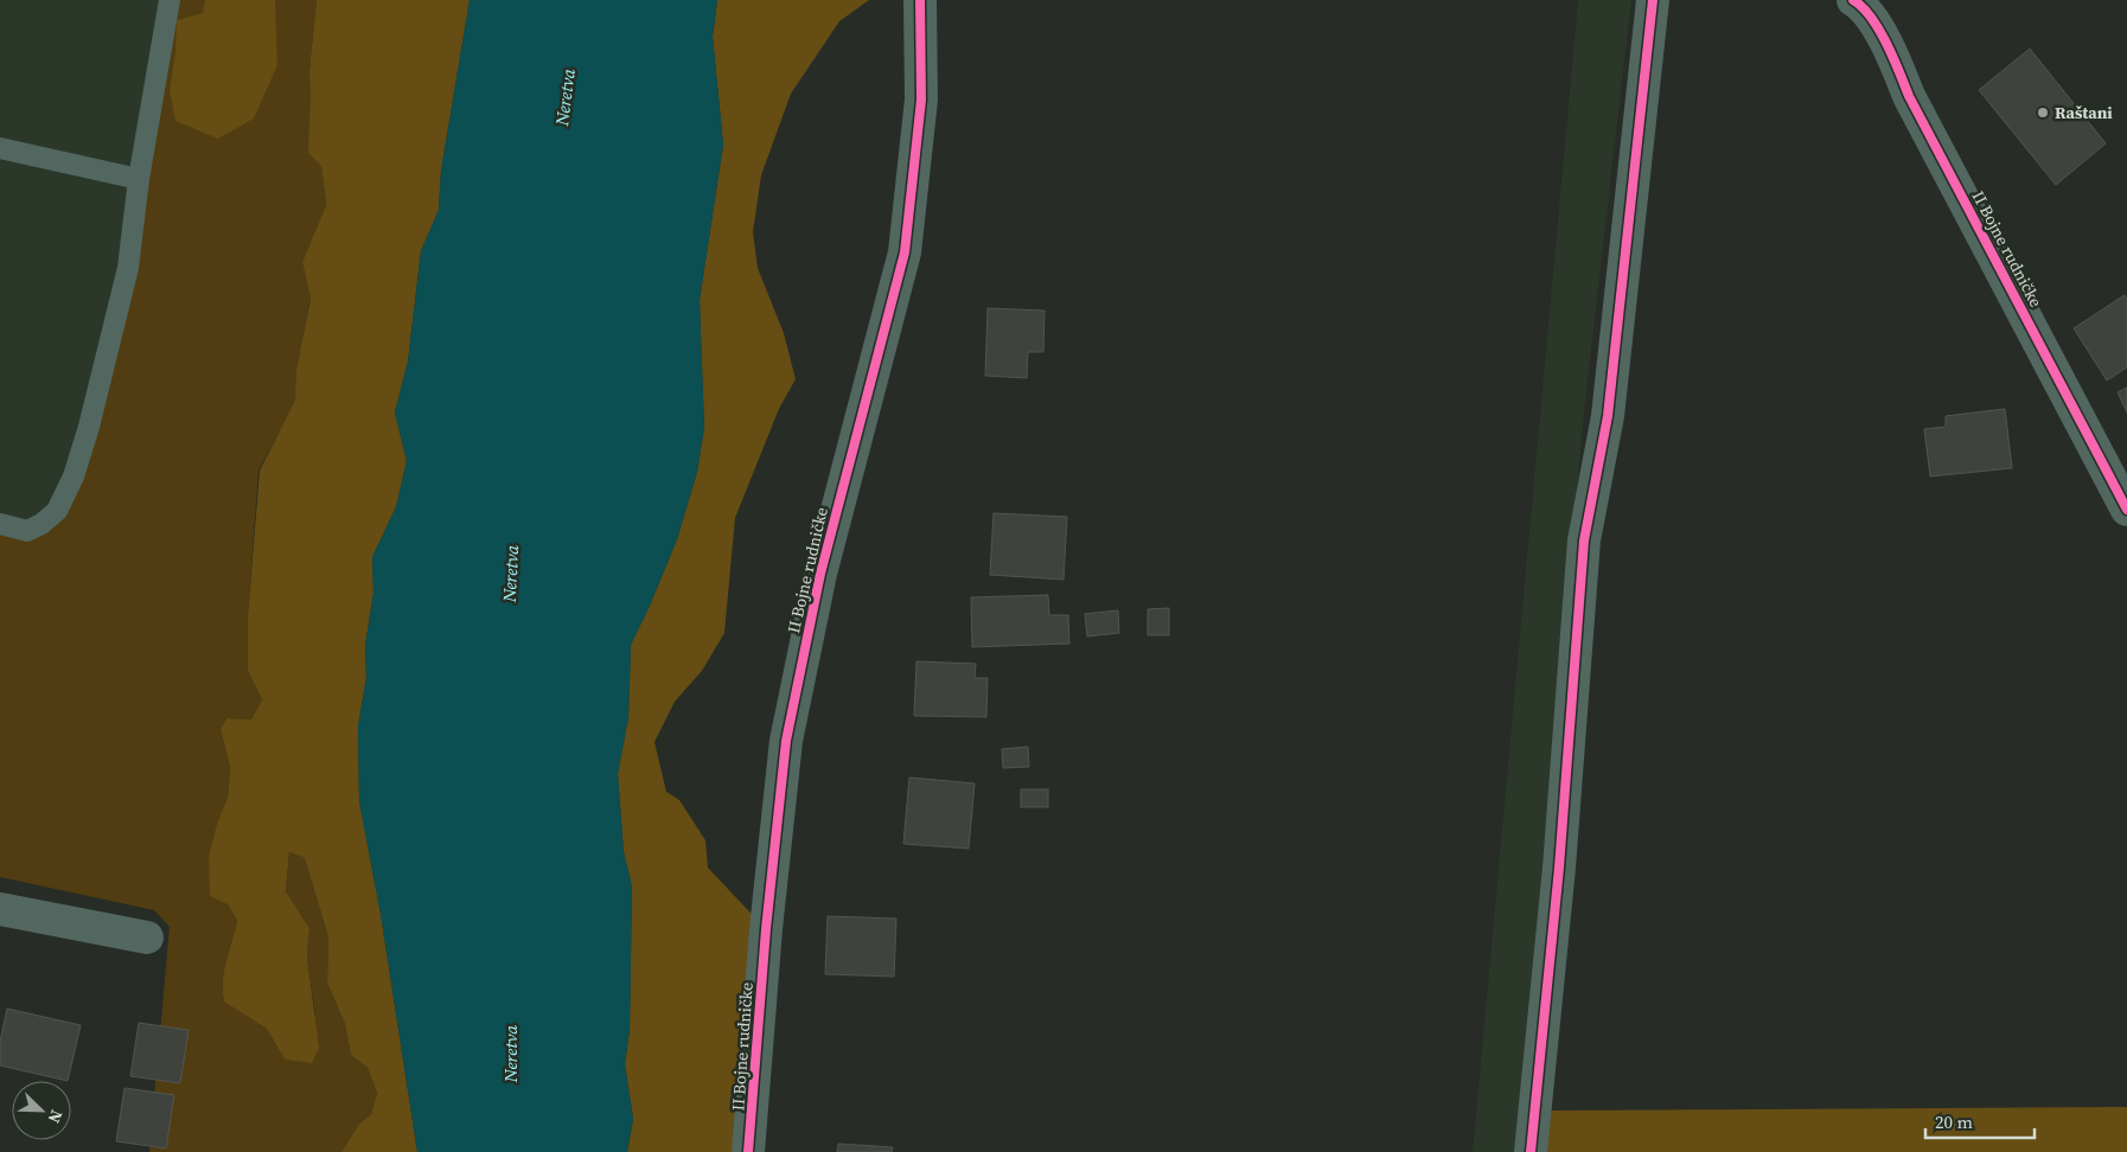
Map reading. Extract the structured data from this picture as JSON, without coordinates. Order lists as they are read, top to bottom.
{
  "streets": {
    "street": ["II Bojne rudničke"]
  },
  "water": ["Neretva"],
  "places": ["Raštani"],
  "scale_bar": "20 m",
  "north": "bottom right"
}
